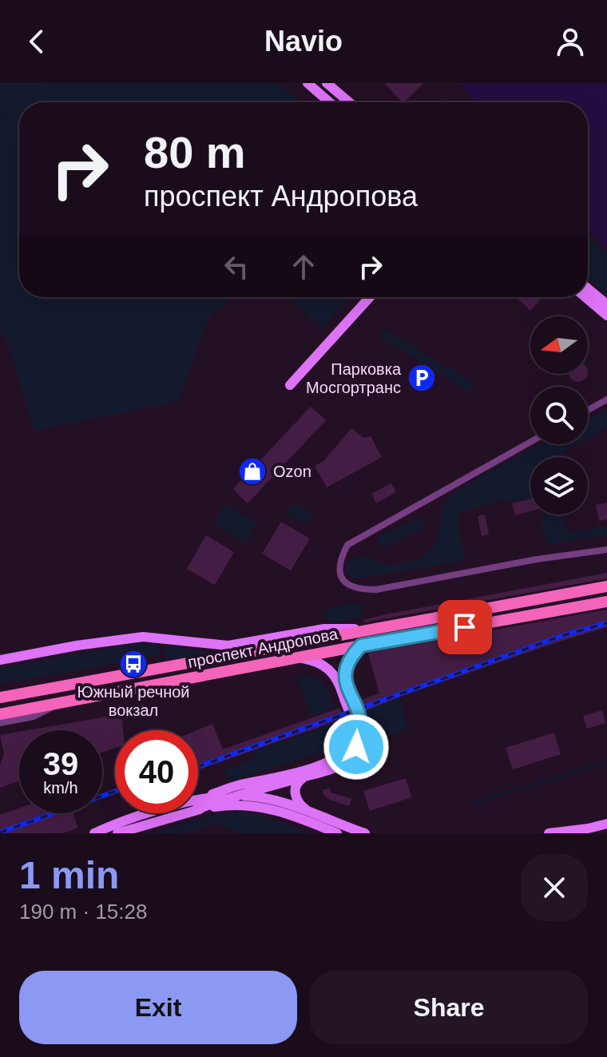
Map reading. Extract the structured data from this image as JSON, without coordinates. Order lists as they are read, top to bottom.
{
  "streets": {
    "main road": ["проспект Андропова"]
  },
  "places": {
    "parking": ["Парковка Мосгортранс"],
    "shop": ["Ozon"],
    "bus stop": ["Южный речной вокзал"]
  },
  "north": "left",
  "page": {
    "header": "Navio",
    "turn": ["80 m", "проспект Андропова"],
    "speed": "39 km/h",
    "limit": "40",
    "heading": ["1 min", "190 m · 15:28"],
    "buttons": ["Exit", "Share"]
  }
}
